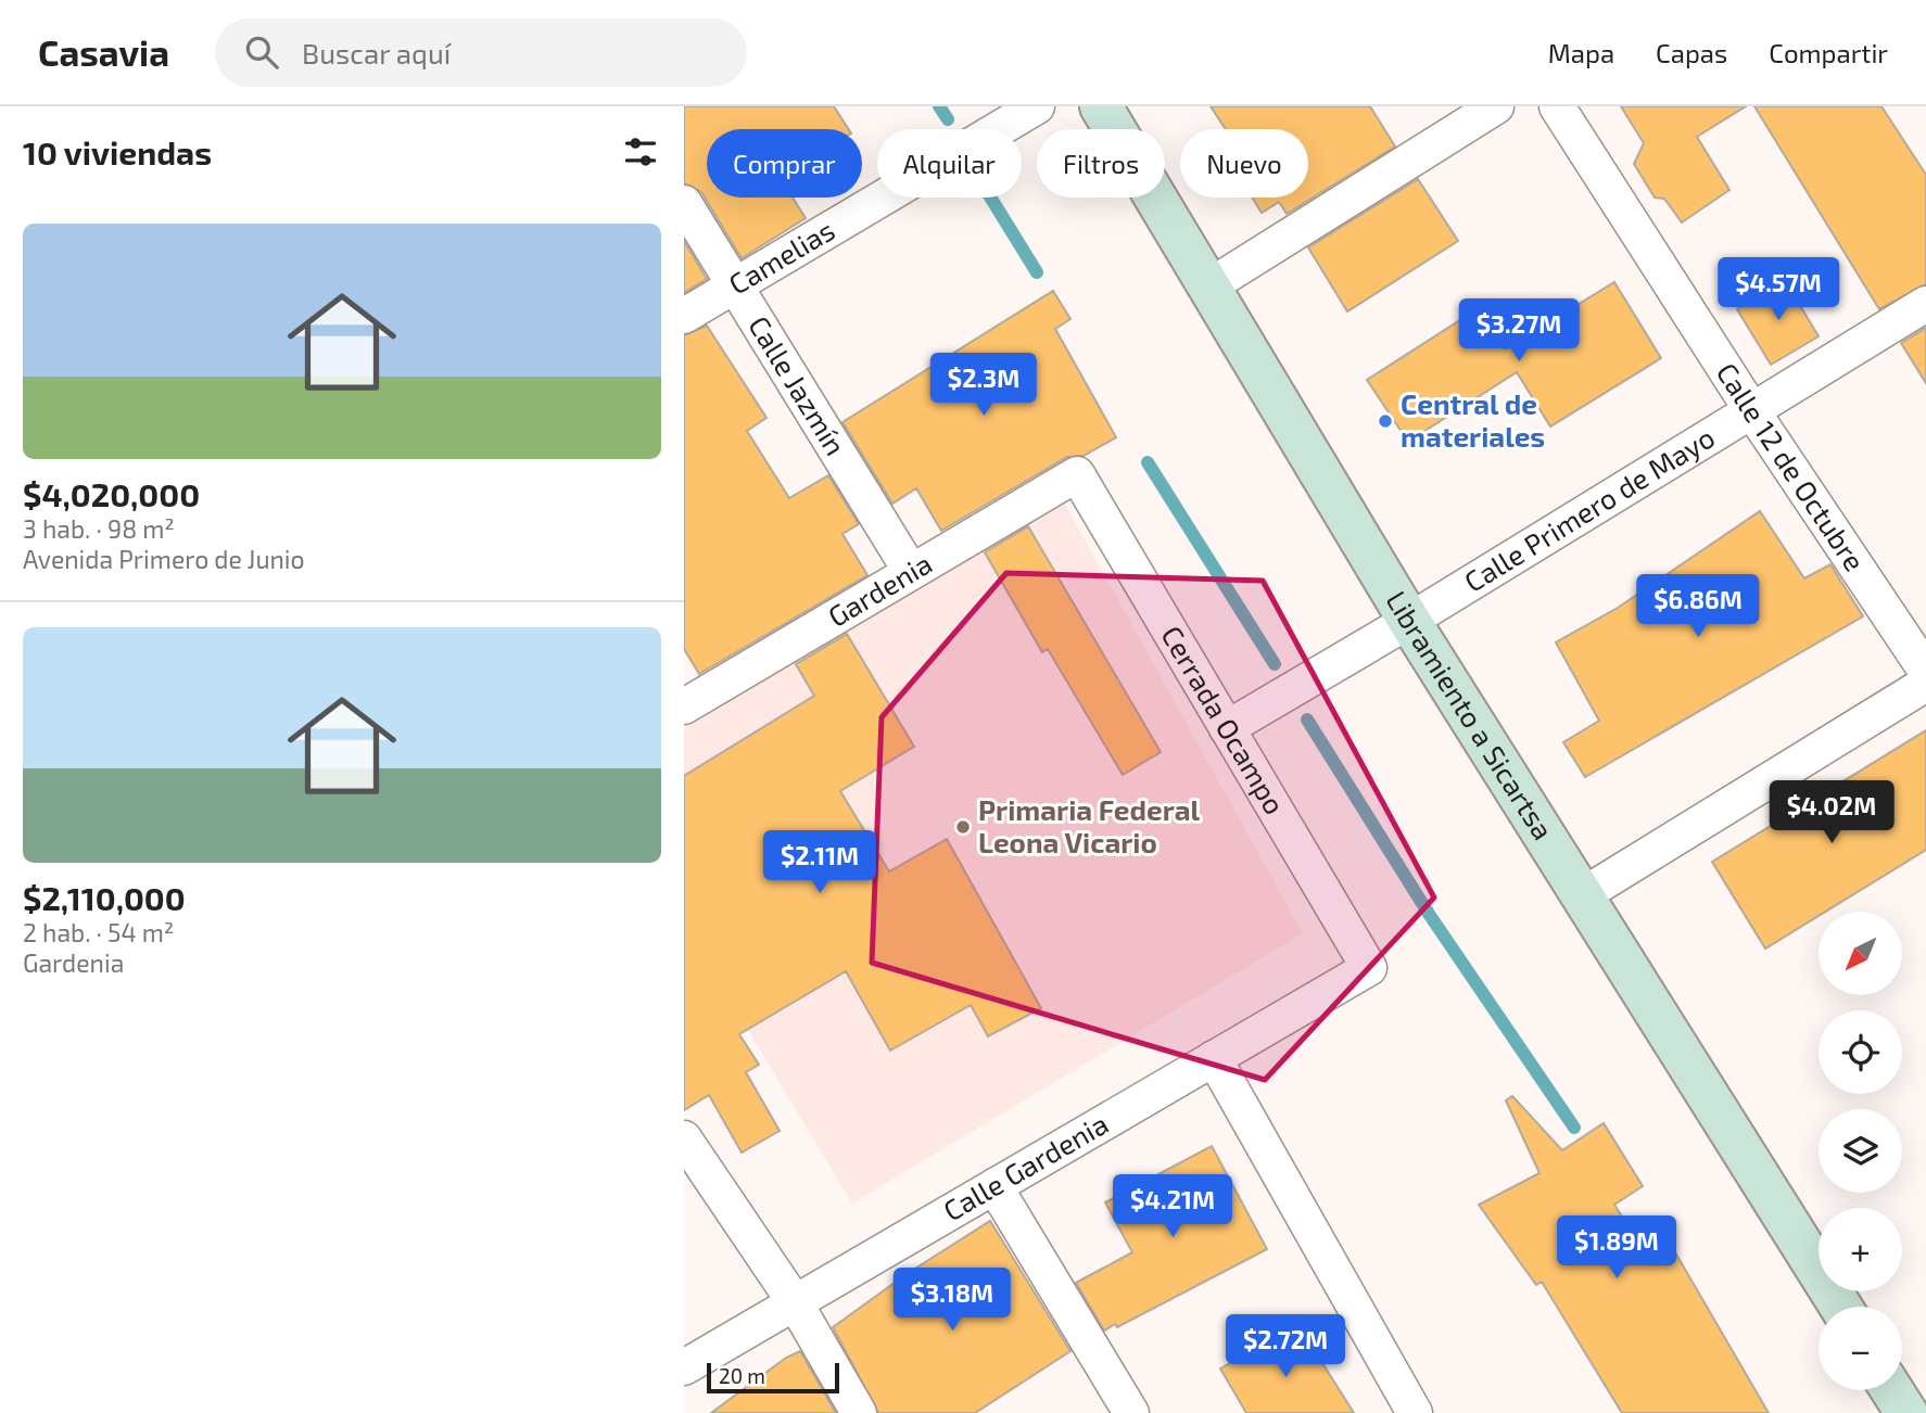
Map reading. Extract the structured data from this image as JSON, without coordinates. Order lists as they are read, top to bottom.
{
  "streets": {
    "main road": ["Libramiento a Sicartsa"],
    "street": [
      "Camelias",
      "Calle Jazmín",
      "Calle 12 de Octubre",
      "Calle Primero de Mayo",
      "Gardenia",
      "Cerrada Ocampo",
      "Calle Gardenia"
    ]
  },
  "crossings": [
    ["Camelias", "Calle Jazmín"],
    ["Calle Jazmín", "Gardenia"],
    ["Calle 12 de Octubre", "Calle Primero de Mayo"],
    ["Calle Primero de Mayo", "Libramiento a Sicartsa"],
    ["Calle Primero de Mayo", "Cerrada Ocampo"],
    ["Gardenia", "Cerrada Ocampo"],
    ["Cerrada Ocampo", "Calle Gardenia"]
  ],
  "places": ["Central de materiales", "Primaria Federal Leona Vicario"],
  "scale_bar": "20 m",
  "north": "bottom left",
  "page": {
    "header": "Casavia",
    "search": "Buscar aquí",
    "nav": ["Mapa", "Capas", "Compartir"],
    "heading": "10 viviendas",
    "chip": [
      "Comprar",
      "Alquilar",
      "Filtros",
      "Nuevo"
    ],
    "list": [
      {
        "name": "$4,020,000",
        "note": "3 hab. · 98 m² · Avenida Primero de Junio"
      },
      {
        "name": "$2,110,000",
        "note": "2 hab. · 54 m² · Gardenia"
      }
    ],
    "price": [
      "$4.57M",
      "$3.27M",
      "$2.3M",
      "$6.86M",
      "$4.02M",
      "$2.11M",
      "$4.21M",
      "$1.89M",
      "$3.18M",
      "$2.72M"
    ],
    "map_buttons": ["+", "−"],
    "scale": "20 m"
  }
}
